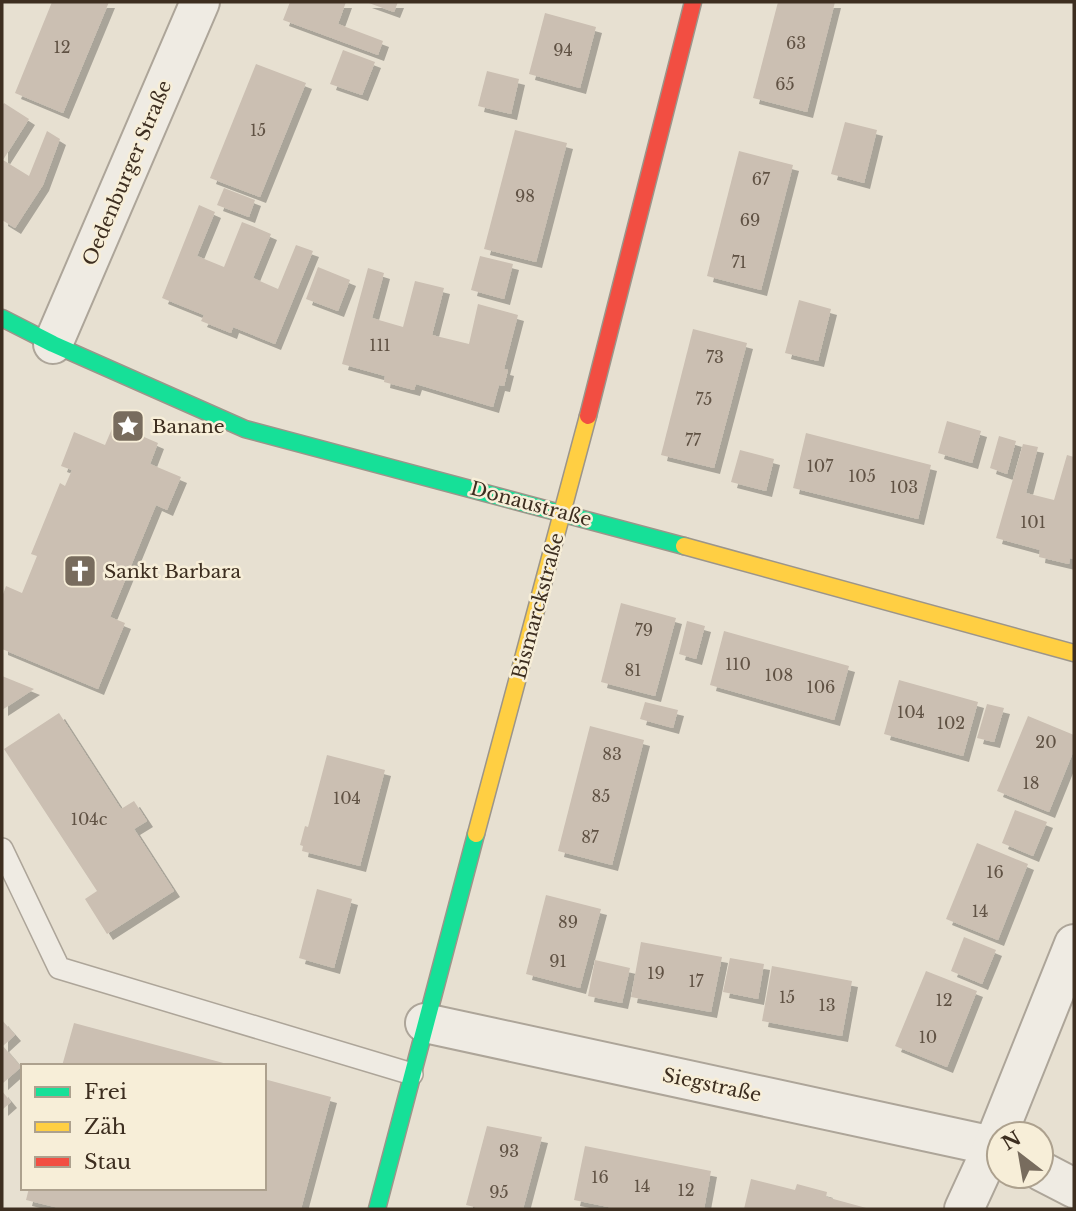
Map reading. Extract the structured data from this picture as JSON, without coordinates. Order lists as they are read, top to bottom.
{
  "streets": {
    "main road": ["Donaustraße", "Bismarckstraße"],
    "street": ["Oedenburger Straße", "Siegstraße"]
  },
  "crossings": [
    ["Oedenburger Straße", "Donaustraße"],
    ["Donaustraße", "Bismarckstraße"],
    ["Bismarckstraße", "Siegstraße"]
  ],
  "places": {
    "place": ["Banane"],
    "church": ["Sankt Barbara"]
  },
  "house_numbers": [
    "63",
    "12",
    "94",
    "65",
    "15",
    "67",
    "98",
    "69",
    "71",
    "111",
    "73",
    "75",
    "77",
    "107",
    "105",
    "103",
    "101",
    "79",
    "110",
    "81",
    "108",
    "106",
    "104",
    "102",
    "20",
    "83",
    "18",
    "85",
    "104",
    "104c",
    "87",
    "16",
    "14",
    "89",
    "91",
    "19",
    "17",
    "15",
    "12",
    "13",
    "10",
    "93",
    "16",
    "14",
    "12",
    "95"
  ],
  "legend": ["Frei", "Zäh", "Stau"],
  "north": "top left"
}
